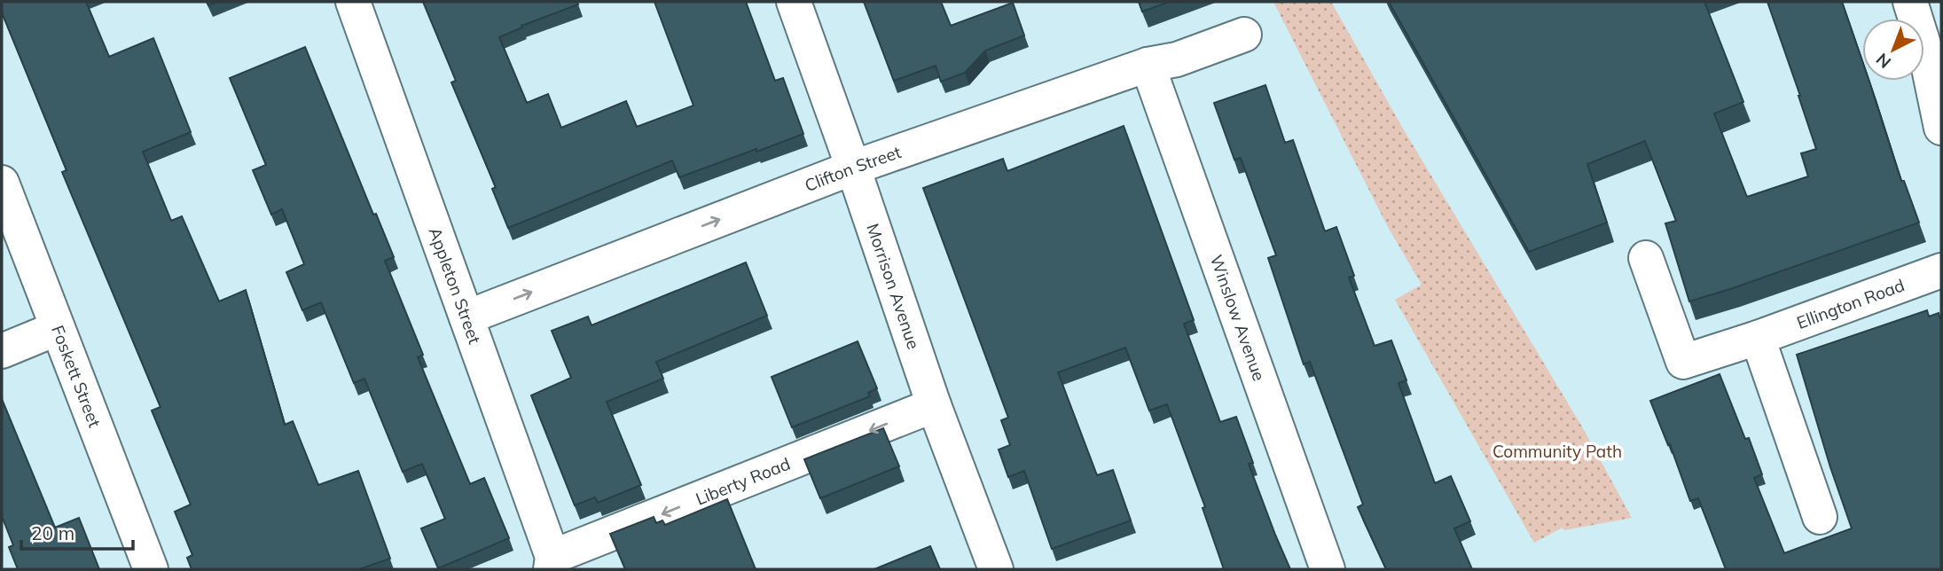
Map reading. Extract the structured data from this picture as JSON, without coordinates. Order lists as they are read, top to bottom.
{
  "streets": {
    "street": [
      "Clifton Street",
      "Appleton Street",
      "Morrison Avenue",
      "Ellington Road",
      "Winslow Avenue",
      "Foskett Street",
      "Liberty Road"
    ]
  },
  "crossings": [
    ["Clifton Street", "Appleton Street"],
    ["Clifton Street", "Morrison Avenue"],
    ["Clifton Street", "Winslow Avenue"],
    ["Appleton Street", "Liberty Road"],
    ["Morrison Avenue", "Liberty Road"]
  ],
  "one_way": ["Clifton Street", "Liberty Road"],
  "parks": ["Community Path"],
  "scale_bar": "20 m",
  "north": "bottom left"
}
